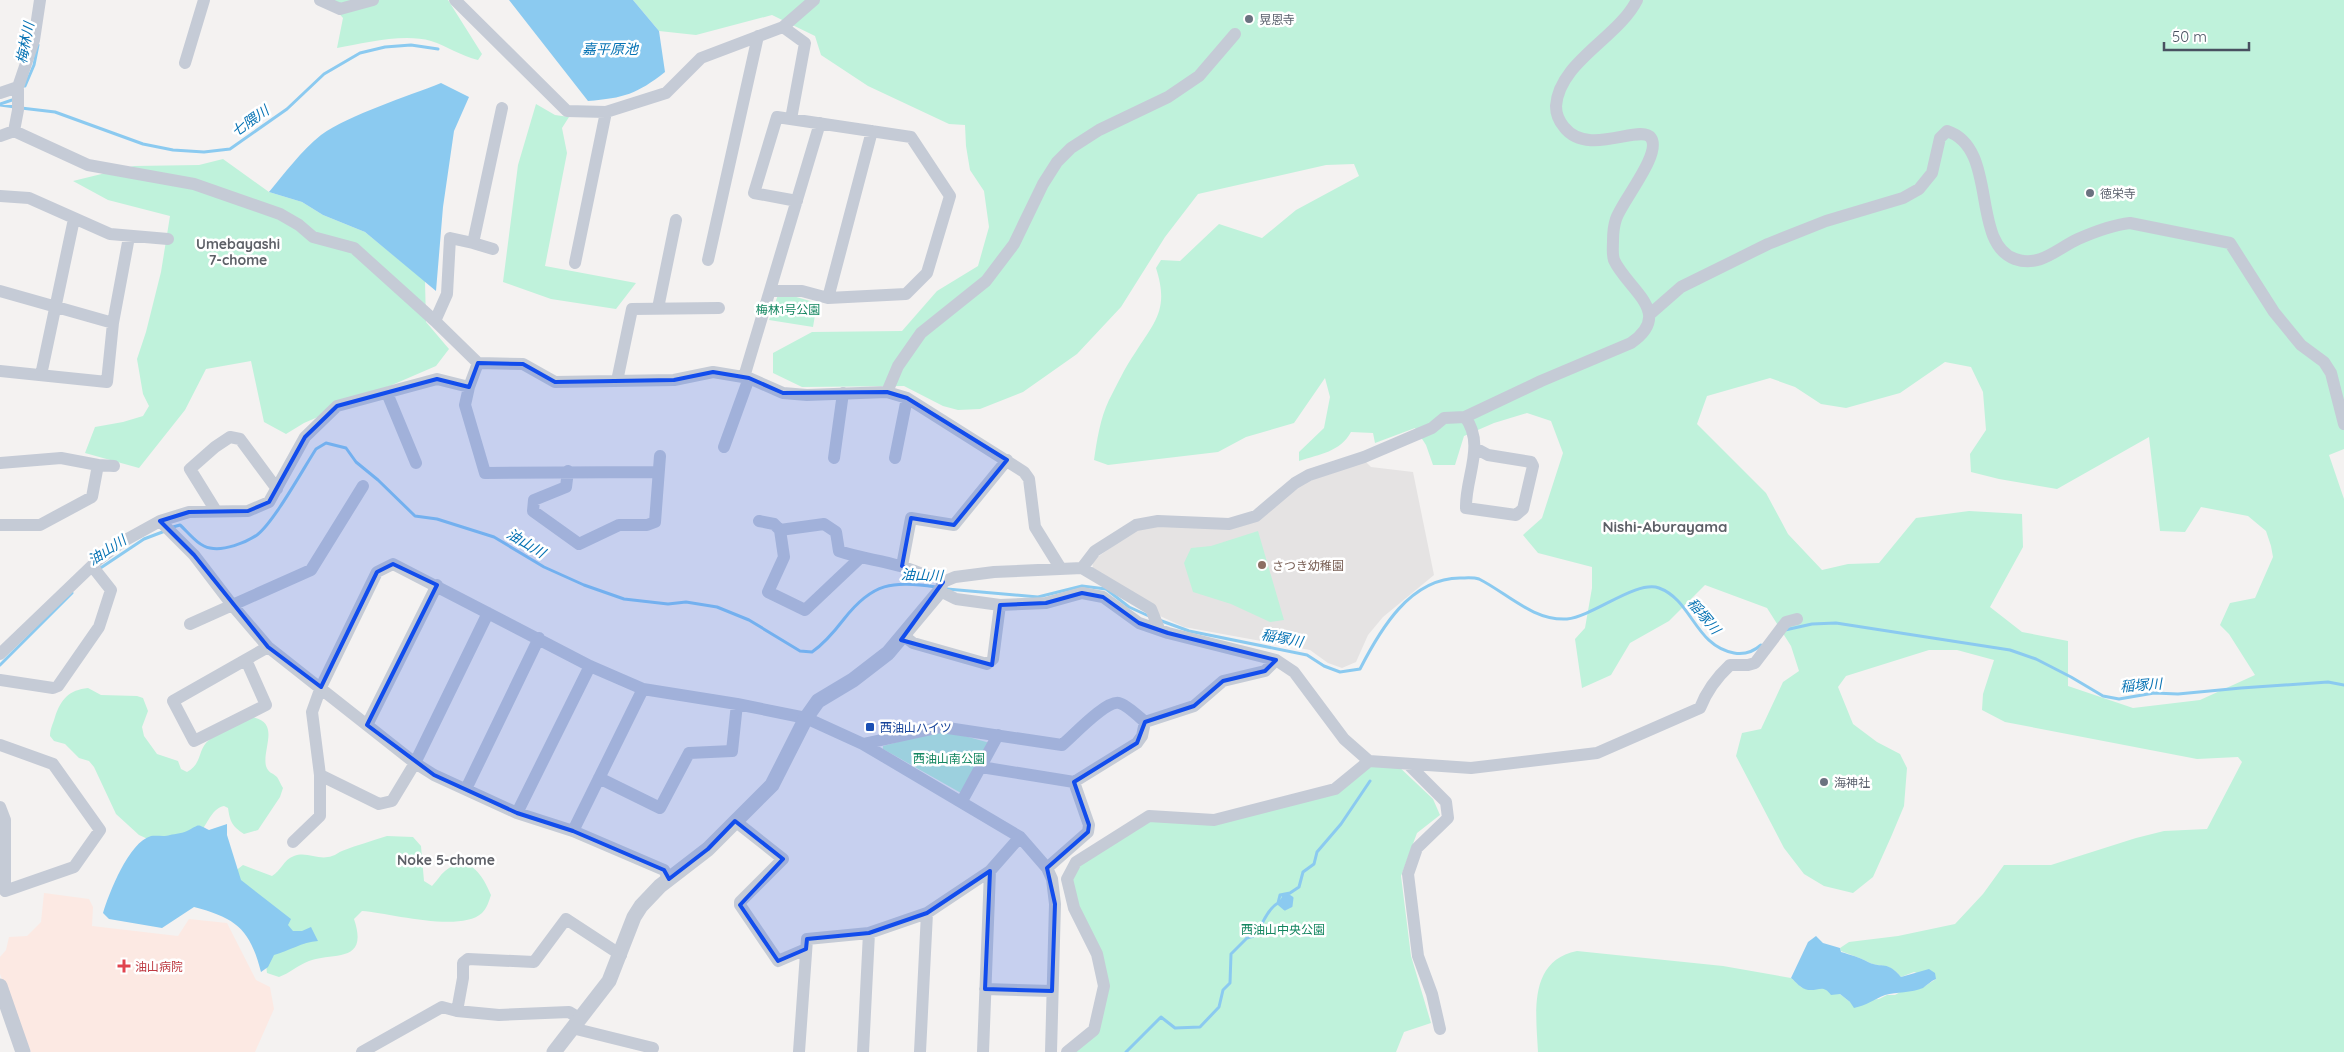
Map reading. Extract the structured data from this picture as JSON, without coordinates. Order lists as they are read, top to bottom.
{
  "districts": ["Umebayashi 7-chome", "Nishi-Aburayama", "Noke 5-chome"],
  "water": [
    "梅林川",
    "嘉平原池",
    "七隈川",
    "油山川",
    "稲塚川"
  ],
  "parks": ["梅林1号公園", "西油山南公園", "西油山中央公園"],
  "places": {
    "other": [
      "晃恩寺",
      "徳栄寺",
      "さつき幼稚園",
      "海神社"
    ],
    "transit": ["西油山ハイツ"],
    "health": ["油山病院"]
  },
  "scale_bar": "50 m"
}
